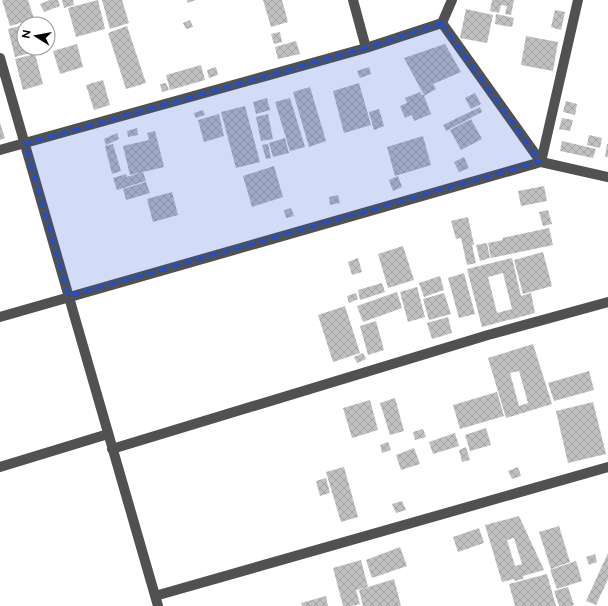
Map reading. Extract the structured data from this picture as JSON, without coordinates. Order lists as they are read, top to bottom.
{
  "north": "left"
}
